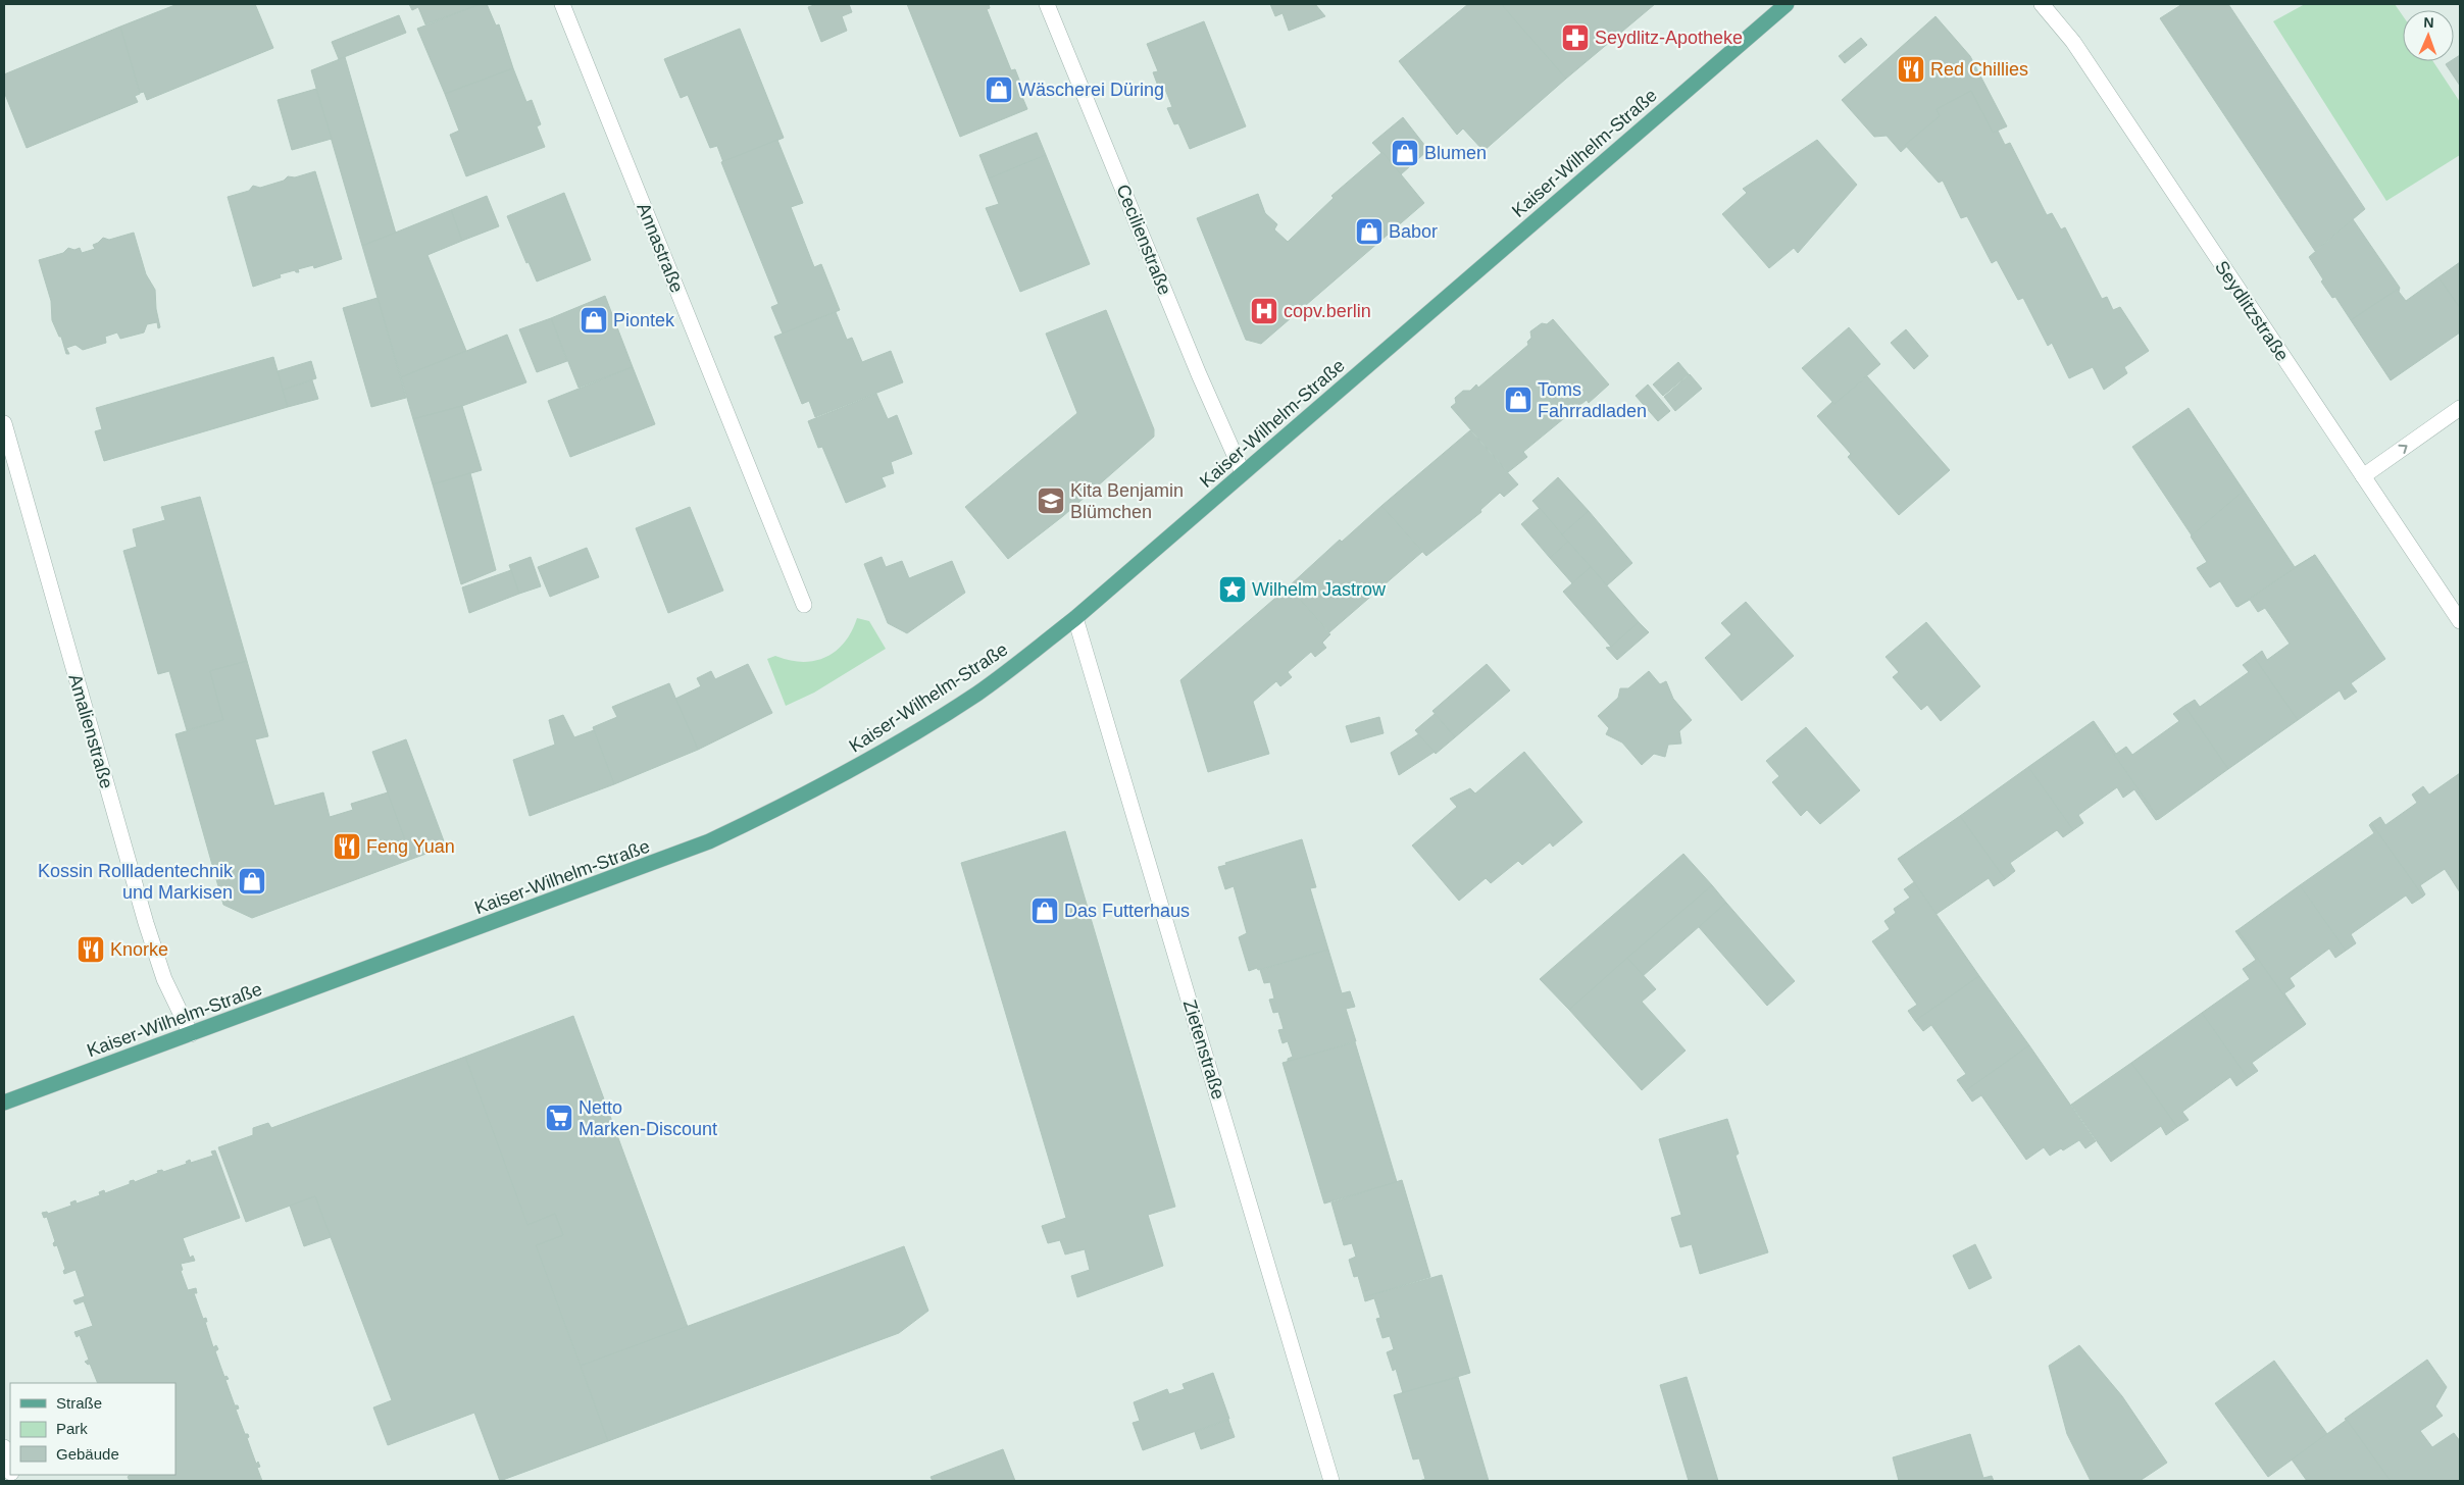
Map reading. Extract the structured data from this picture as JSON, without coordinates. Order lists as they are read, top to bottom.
{
  "streets": {
    "main road": ["Kaiser-Wilhelm-Straße"],
    "street": [
      "Cecilienstraße",
      "Annastraße",
      "Seydlitzstraße",
      "Amalienstraße",
      "Zietenstraße"
    ]
  },
  "crossings": [
    ["Kaiser-Wilhelm-Straße", "Cecilienstraße"],
    ["Kaiser-Wilhelm-Straße", "Amalienstraße"],
    ["Kaiser-Wilhelm-Straße", "Zietenstraße"]
  ],
  "places": {
    "pharmacy": ["Seydlitz-Apotheke"],
    "restaurant": ["Red Chillies", "Feng Yuan", "Knorke"],
    "shop": [
      "Wäscherei Düring",
      "Blumen",
      "Babor",
      "Piontek",
      "Toms Fahrradladen",
      "Kossin Rollladentechnik und Markisen",
      "Das Futterhaus"
    ],
    "hospital": ["copv.berlin"],
    "school or university": ["Kita Benjamin Blümchen"],
    "place": ["Wilhelm Jastrow"],
    "supermarket": ["Netto Marken-Discount"]
  },
  "legend": ["Straße", "Park", "Gebäude"],
  "north": "top"
}
